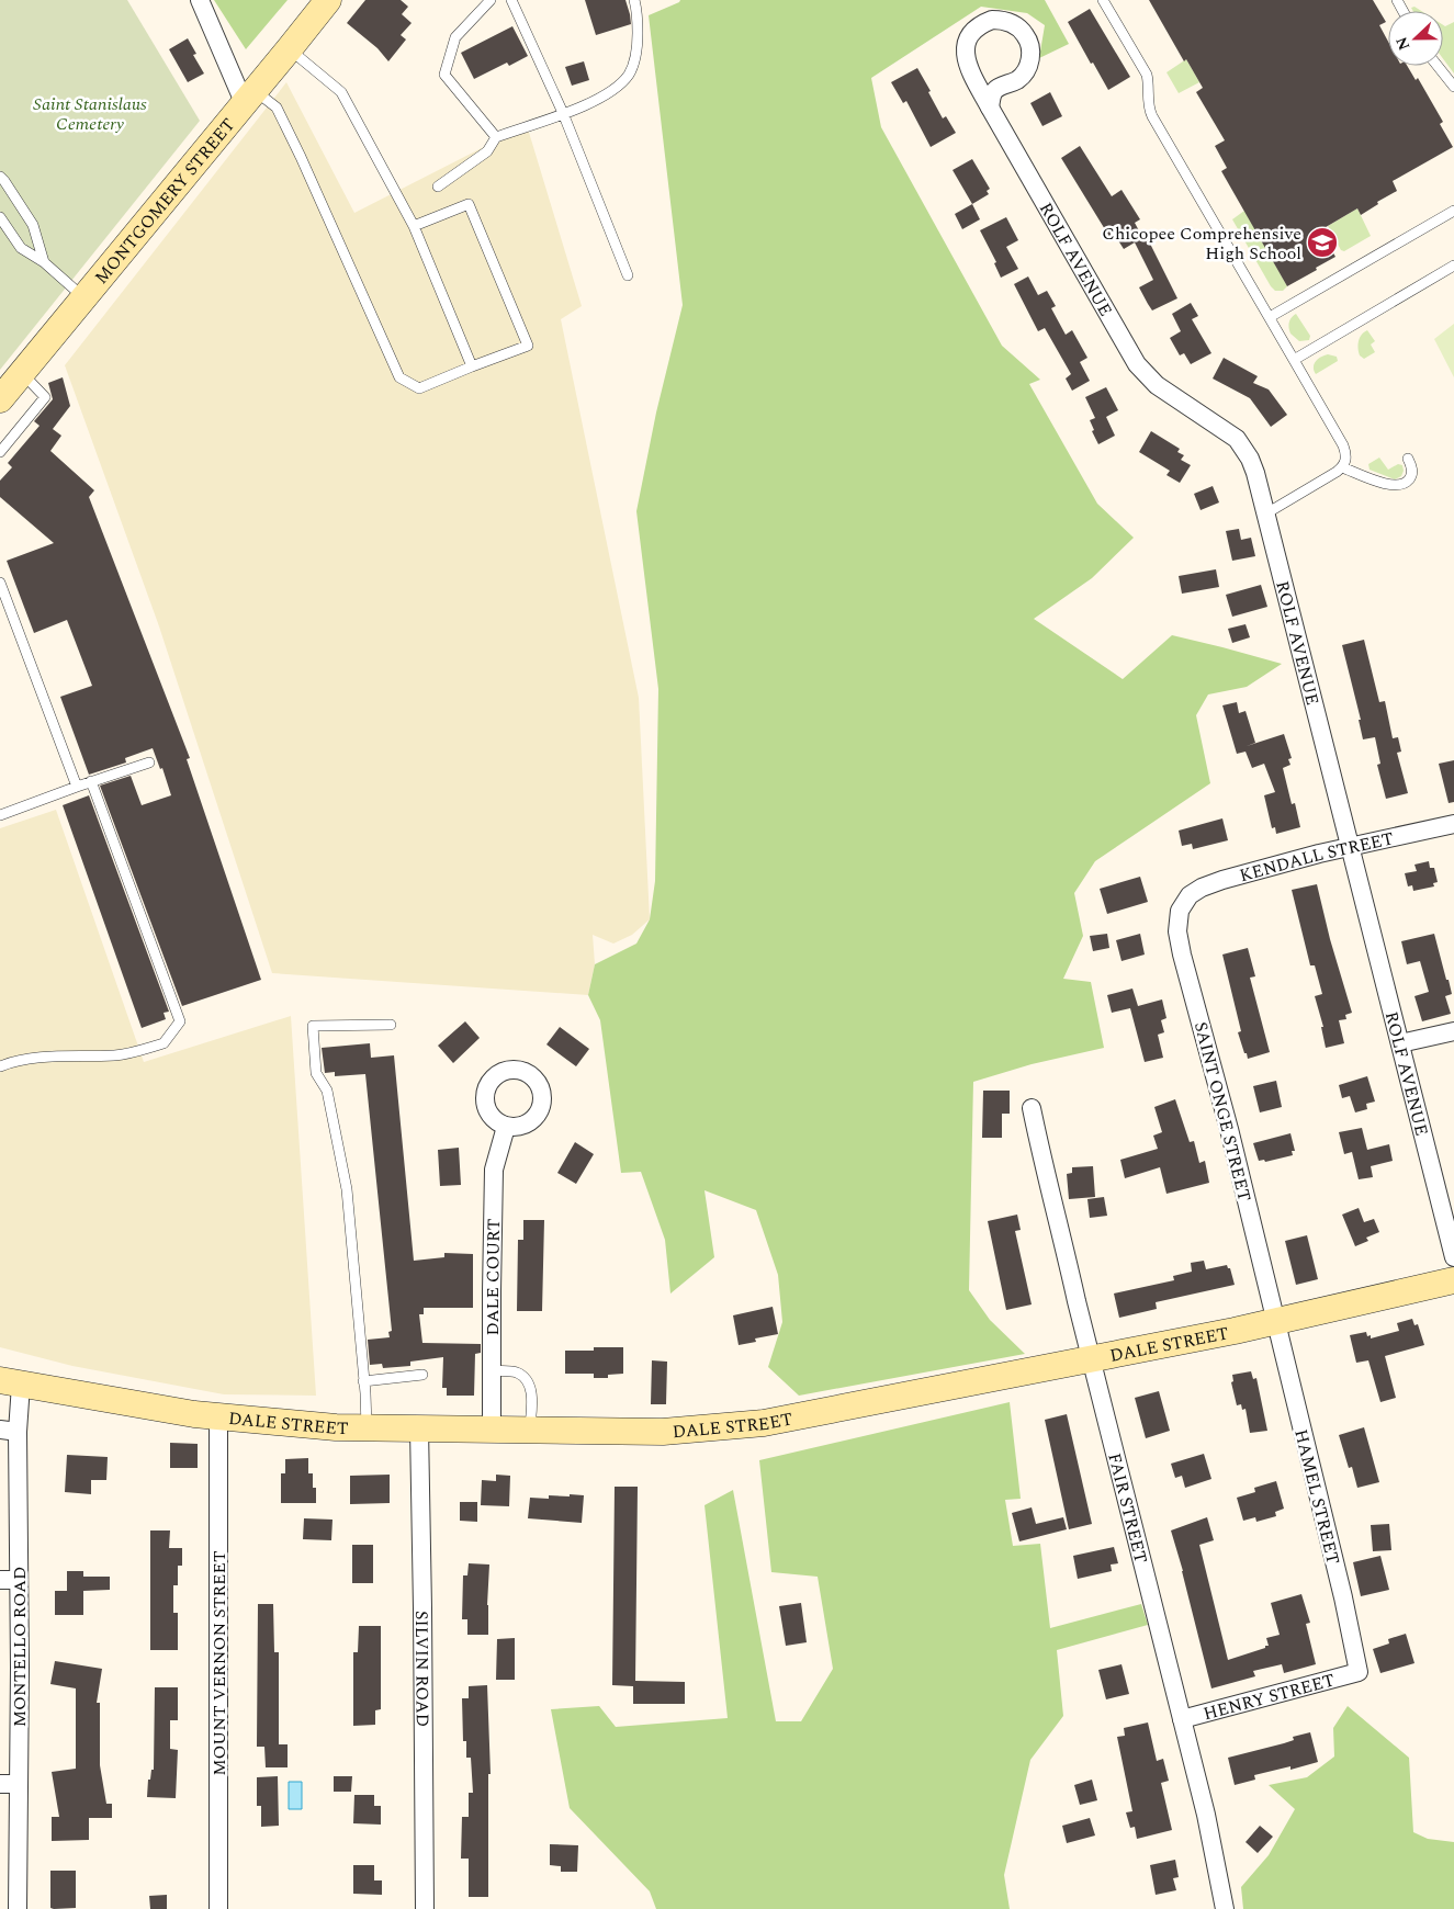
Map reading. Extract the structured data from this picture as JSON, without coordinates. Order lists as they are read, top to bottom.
{
  "streets": {
    "street": [
      "MONTGOMERY STREET",
      "ROLF AVENUE",
      "KENDALL STREET",
      "SAINT ONGE STREET",
      "DALE COURT",
      "DALE STREET",
      "HAMEL STREET",
      "FAIR STREET",
      "MONTELLO ROAD",
      "MOUNT VERNON STREET",
      "SILVIN ROAD",
      "HENRY STREET"
    ]
  },
  "crossings": [
    ["ROLF AVENUE", "KENDALL STREET"],
    ["KENDALL STREET", "SAINT ONGE STREET"],
    ["SAINT ONGE STREET", "DALE STREET"],
    ["SAINT ONGE STREET", "HAMEL STREET"],
    ["DALE COURT", "DALE STREET"],
    ["DALE STREET", "HAMEL STREET"],
    ["DALE STREET", "FAIR STREET"],
    ["DALE STREET", "MONTELLO ROAD"],
    ["DALE STREET", "MOUNT VERNON STREET"],
    ["DALE STREET", "SILVIN ROAD"],
    ["HAMEL STREET", "HENRY STREET"],
    ["FAIR STREET", "HENRY STREET"]
  ],
  "parks": ["Saint Stanislaus Cemetery"],
  "places": {
    "school or university": ["Chicopee Comprehensive High School"]
  },
  "north": "left"
}
